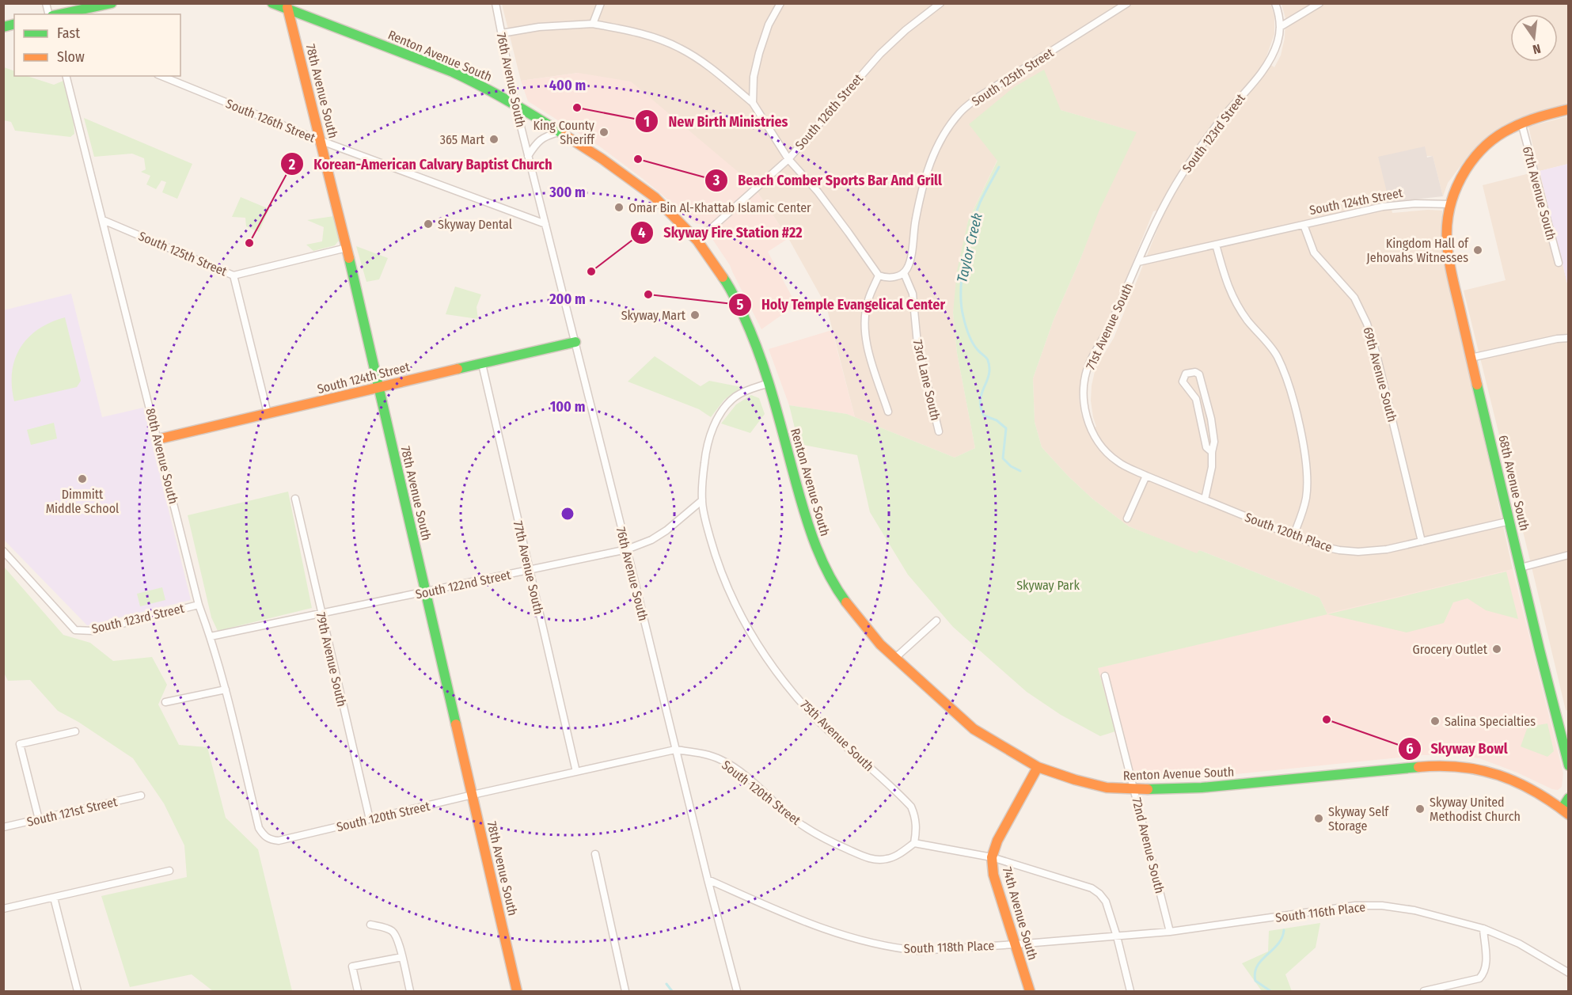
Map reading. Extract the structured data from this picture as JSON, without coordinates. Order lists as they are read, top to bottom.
{
  "streets": {
    "street": [
      "Renton Avenue South",
      "South 125th Street",
      "76th Avenue South",
      "78th Avenue South",
      "South 126th Street",
      "South 123rd Street",
      "67th Avenue South",
      "South 124th Street",
      "71st Avenue South",
      "69th Avenue South",
      "73rd Lane South",
      "80th Avenue South",
      "68th Avenue South",
      "South 120th Place",
      "77th Avenue South",
      "South 122nd Street",
      "79th Avenue South",
      "75th Avenue South",
      "South 120th Street",
      "South 121st Street",
      "72nd Avenue South",
      "South 116th Place",
      "74th Avenue South",
      "South 118th Place"
    ]
  },
  "crossings": [
    ["Renton Avenue South", "76th Avenue South"],
    ["Renton Avenue South", "78th Avenue South"],
    ["Renton Avenue South", "South 126th Street"],
    ["Renton Avenue South", "75th Avenue South"],
    ["Renton Avenue South", "72nd Avenue South"],
    ["Renton Avenue South", "74th Avenue South"],
    ["South 125th Street", "78th Avenue South"],
    ["South 125th Street", "73rd Lane South"],
    ["South 125th Street", "80th Avenue South"],
    ["76th Avenue South", "South 126th Street"],
    ["76th Avenue South", "South 124th Street"],
    ["76th Avenue South", "South 122nd Street"],
    ["76th Avenue South", "South 120th Street"],
    ["76th Avenue South", "South 118th Place"],
    ["78th Avenue South", "South 126th Street"],
    ["78th Avenue South", "South 124th Street"],
    ["78th Avenue South", "South 122nd Street"],
    ["78th Avenue South", "South 120th Street"],
    ["South 123rd Street", "South 124th Street"],
    ["South 123rd Street", "71st Avenue South"],
    ["South 123rd Street", "80th Avenue South"],
    ["South 124th Street", "71st Avenue South"],
    ["South 124th Street", "69th Avenue South"],
    ["South 124th Street", "80th Avenue South"],
    ["South 124th Street", "68th Avenue South"],
    ["South 124th Street", "77th Avenue South"],
    ["71st Avenue South", "South 120th Place"],
    ["69th Avenue South", "South 120th Place"],
    ["80th Avenue South", "South 122nd Street"],
    ["80th Avenue South", "South 120th Street"],
    ["68th Avenue South", "South 120th Place"],
    ["77th Avenue South", "South 122nd Street"],
    ["77th Avenue South", "South 120th Street"],
    ["South 122nd Street", "79th Avenue South"],
    ["South 122nd Street", "75th Avenue South"],
    ["79th Avenue South", "South 120th Street"],
    ["75th Avenue South", "South 120th Street"],
    ["72nd Avenue South", "South 116th Place"],
    ["South 116th Place", "South 118th Place"],
    ["74th Avenue South", "South 118th Place"]
  ],
  "water": ["Taylor Creek"],
  "parks": ["Skyway Park"],
  "places": [
    "New Birth Ministries",
    "King County Sheriff",
    "365 Mart",
    "Beach Comber Sports Bar And Grill",
    "Omar Bin Al-Khattab Islamic Center",
    "Skyway Dental",
    "Korean-American Calvary Baptist Church",
    "Kingdom Hall of Jehovahs Witnesses",
    "Skyway Fire Station #22",
    "Holy Temple Evangelical Center",
    "Skyway Mart",
    "Dimmitt Middle School",
    "Grocery Outlet",
    "Skyway Bowl",
    "Salina Specialties",
    "Skyway United Methodist Church",
    "Skyway Self Storage"
  ],
  "legend": ["Fast", "Slow"],
  "north": "bottom",
  "rings": [
    "400 m",
    "300 m",
    "200 m",
    "100 m"
  ]
}
